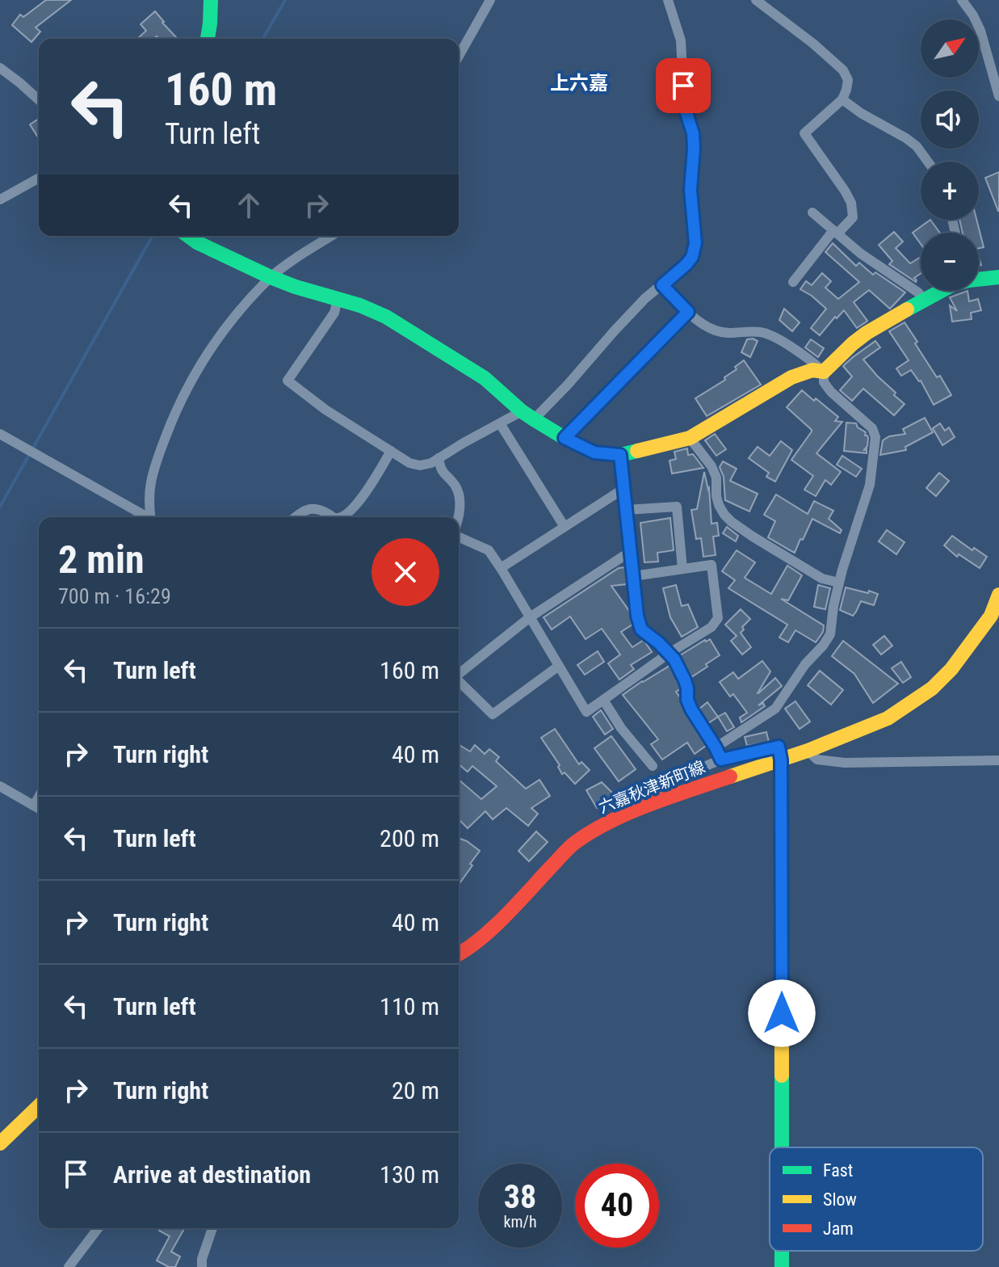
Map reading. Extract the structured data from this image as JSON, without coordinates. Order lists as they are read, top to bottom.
{
  "streets": {
    "street": ["六嘉秋津新町線"]
  },
  "districts": ["上六嘉"],
  "legend": ["Fast", "Slow", "Jam"],
  "north": "top right",
  "page": {
    "map_buttons": ["+", "−"],
    "turn": ["160 m", "Turn left"],
    "heading": ["2 min", "700 m · 16:29"],
    "list": [
      {
        "name": "Turn left",
        "value": "160 m"
      },
      {
        "name": "Turn right",
        "value": "40 m"
      },
      {
        "name": "Turn left",
        "value": "200 m"
      },
      {
        "name": "Turn right",
        "value": "40 m"
      },
      {
        "name": "Turn left",
        "value": "110 m"
      },
      {
        "name": "Turn right",
        "value": "20 m"
      },
      {
        "name": "Arrive at destination",
        "value": "130 m"
      }
    ],
    "speed": "38 km/h",
    "limit": "40"
  }
}
